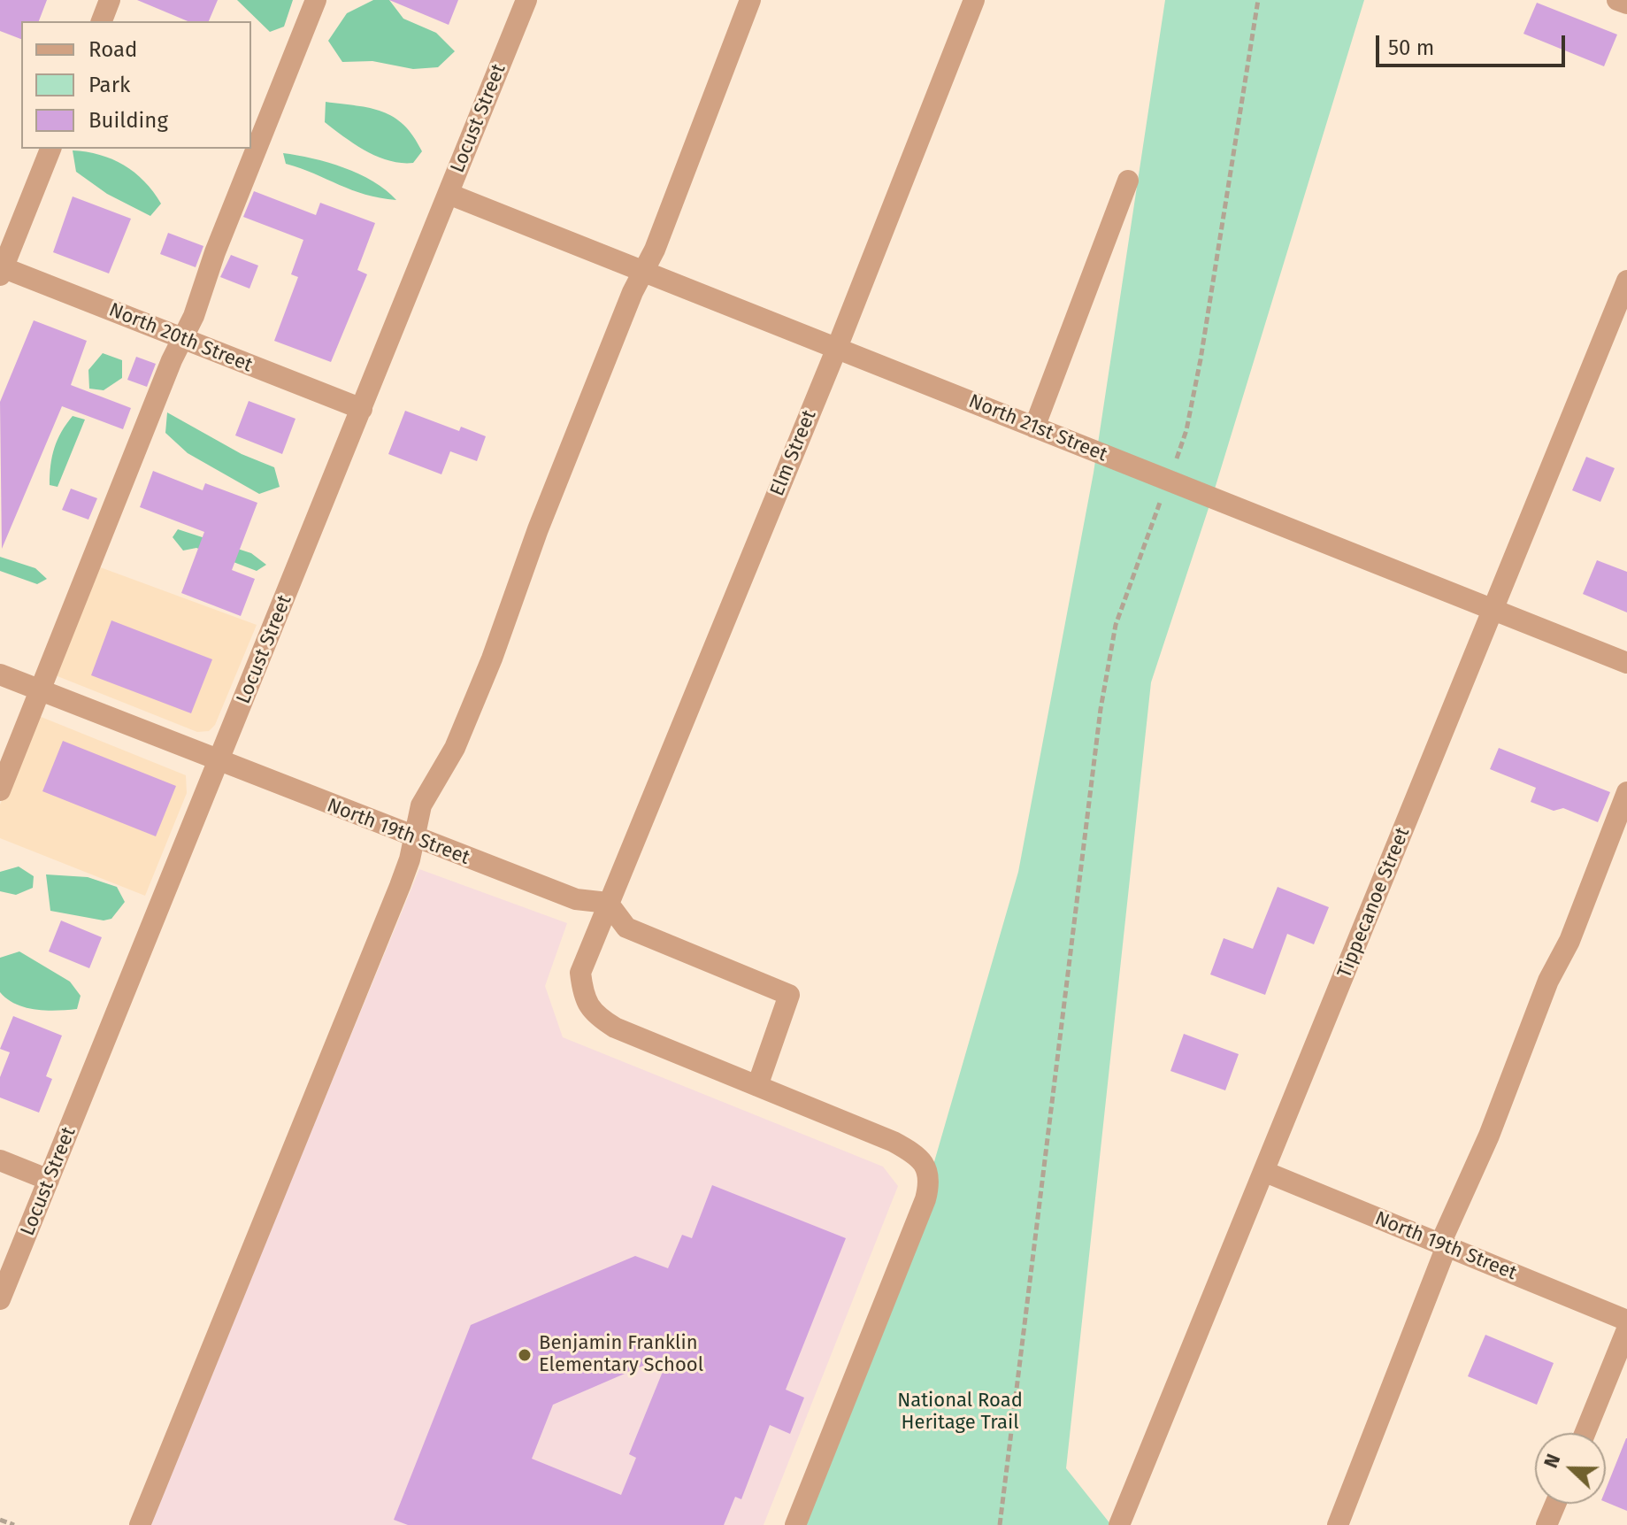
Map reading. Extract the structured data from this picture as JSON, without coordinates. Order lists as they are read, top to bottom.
{
  "streets": {
    "street": [
      "Locust Street",
      "North 20th Street",
      "North 21st Street",
      "Elm Street",
      "North 19th Street",
      "Tippecanoe Street"
    ]
  },
  "crossings": [
    ["Locust Street", "North 20th Street"],
    ["Locust Street", "North 21st Street"],
    ["Locust Street", "North 19th Street"],
    ["North 21st Street", "Elm Street"],
    ["North 21st Street", "Tippecanoe Street"],
    ["Elm Street", "North 19th Street"],
    ["North 19th Street", "Tippecanoe Street"]
  ],
  "parks": ["National Road Heritage Trail"],
  "places": ["Benjamin Franklin Elementary School"],
  "legend": ["Road", "Park", "Building"],
  "scale_bar": "50 m",
  "north": "left"
}
